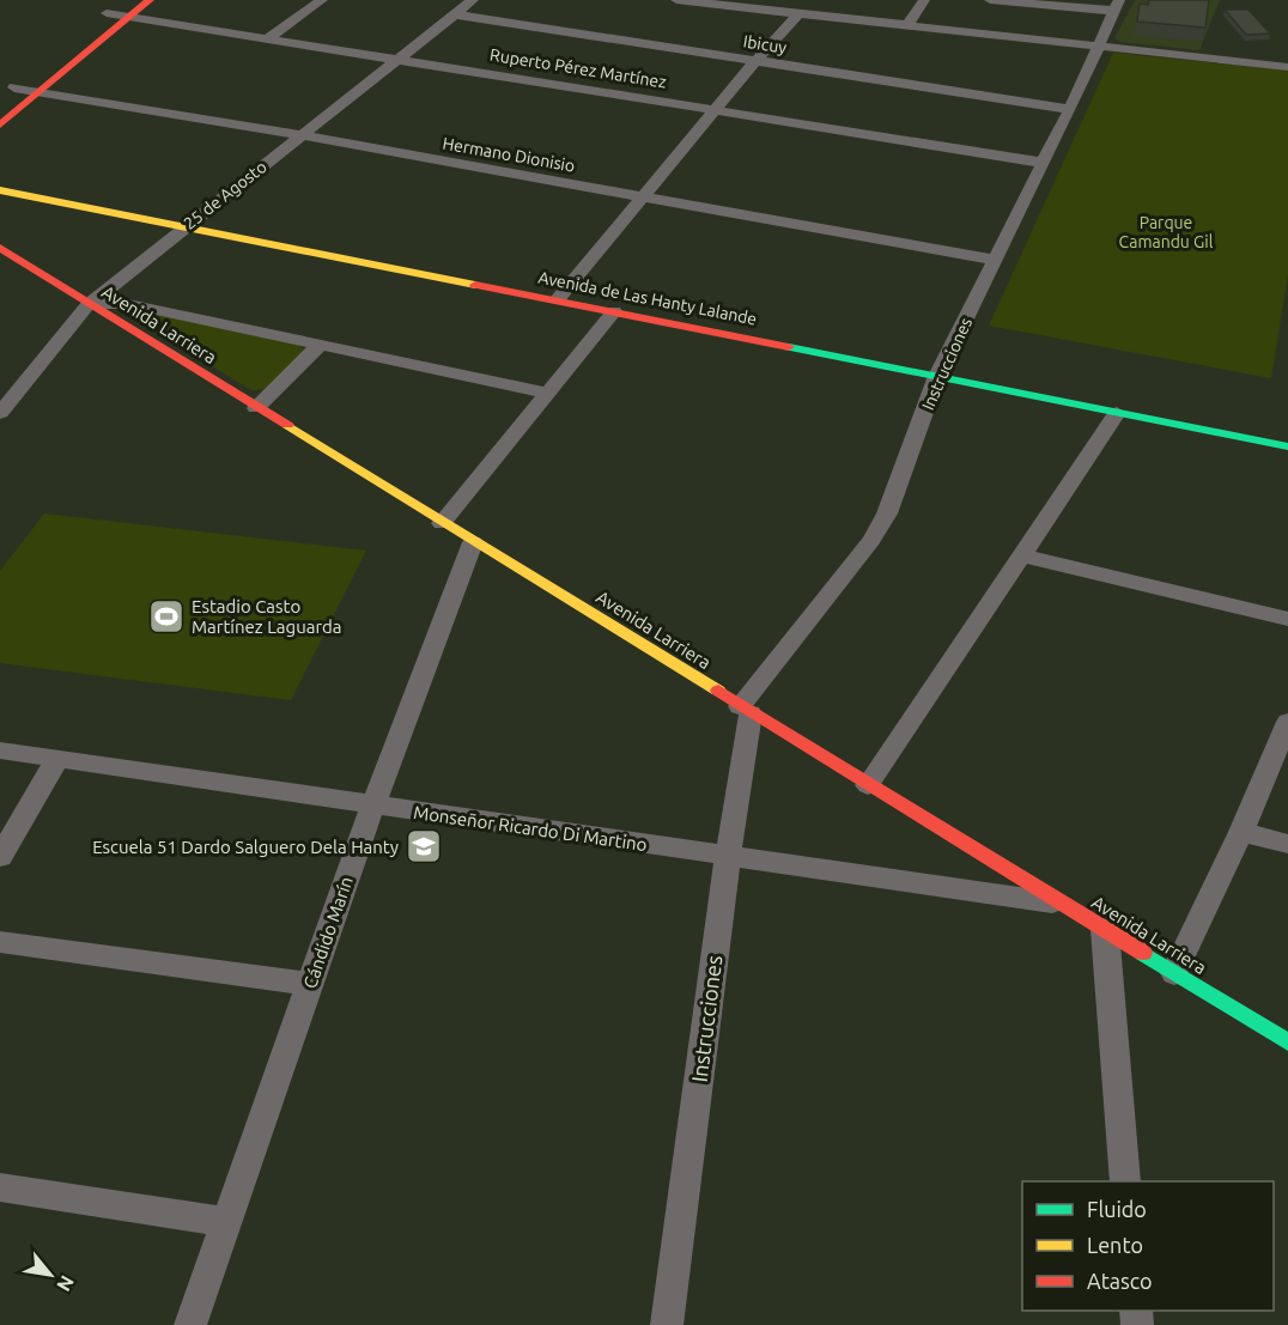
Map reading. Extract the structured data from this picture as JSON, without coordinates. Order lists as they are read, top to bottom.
{
  "streets": {
    "street": [
      "Ibicuy",
      "Ruperto Pérez Martínez",
      "Hermano Dionisio",
      "25 de Agosto",
      "Avenida de Las Hanty Lalande",
      "Avenida Larriera",
      "Instrucciones",
      "Monseñor Ricardo Di Martino",
      "Cándido Marín"
    ]
  },
  "crossings": [
    ["Ibicuy", "25 de Agosto"],
    ["Ibicuy", "Instrucciones"],
    ["Ruperto Pérez Martínez", "25 de Agosto"],
    ["Ruperto Pérez Martínez", "Instrucciones"],
    ["Hermano Dionisio", "25 de Agosto"],
    ["Hermano Dionisio", "Instrucciones"],
    ["25 de Agosto", "Avenida de Las Hanty Lalande"],
    ["25 de Agosto", "Avenida Larriera"],
    ["Avenida de Las Hanty Lalande", "Instrucciones"],
    ["Avenida Larriera", "Instrucciones"],
    ["Avenida Larriera", "Monseñor Ricardo Di Martino"],
    ["Avenida Larriera", "Cándido Marín"],
    ["Instrucciones", "Monseñor Ricardo Di Martino"],
    ["Monseñor Ricardo Di Martino", "Cándido Marín"]
  ],
  "parks": ["Parque Camandu Gil"],
  "places": {
    "sports": ["Estadio Casto Martínez Laguarda"],
    "school or university": ["Escuela 51 Dardo Salguero Dela Hanty"]
  },
  "legend": ["Fluido", "Lento", "Atasco"],
  "north": "bottom right"
}
